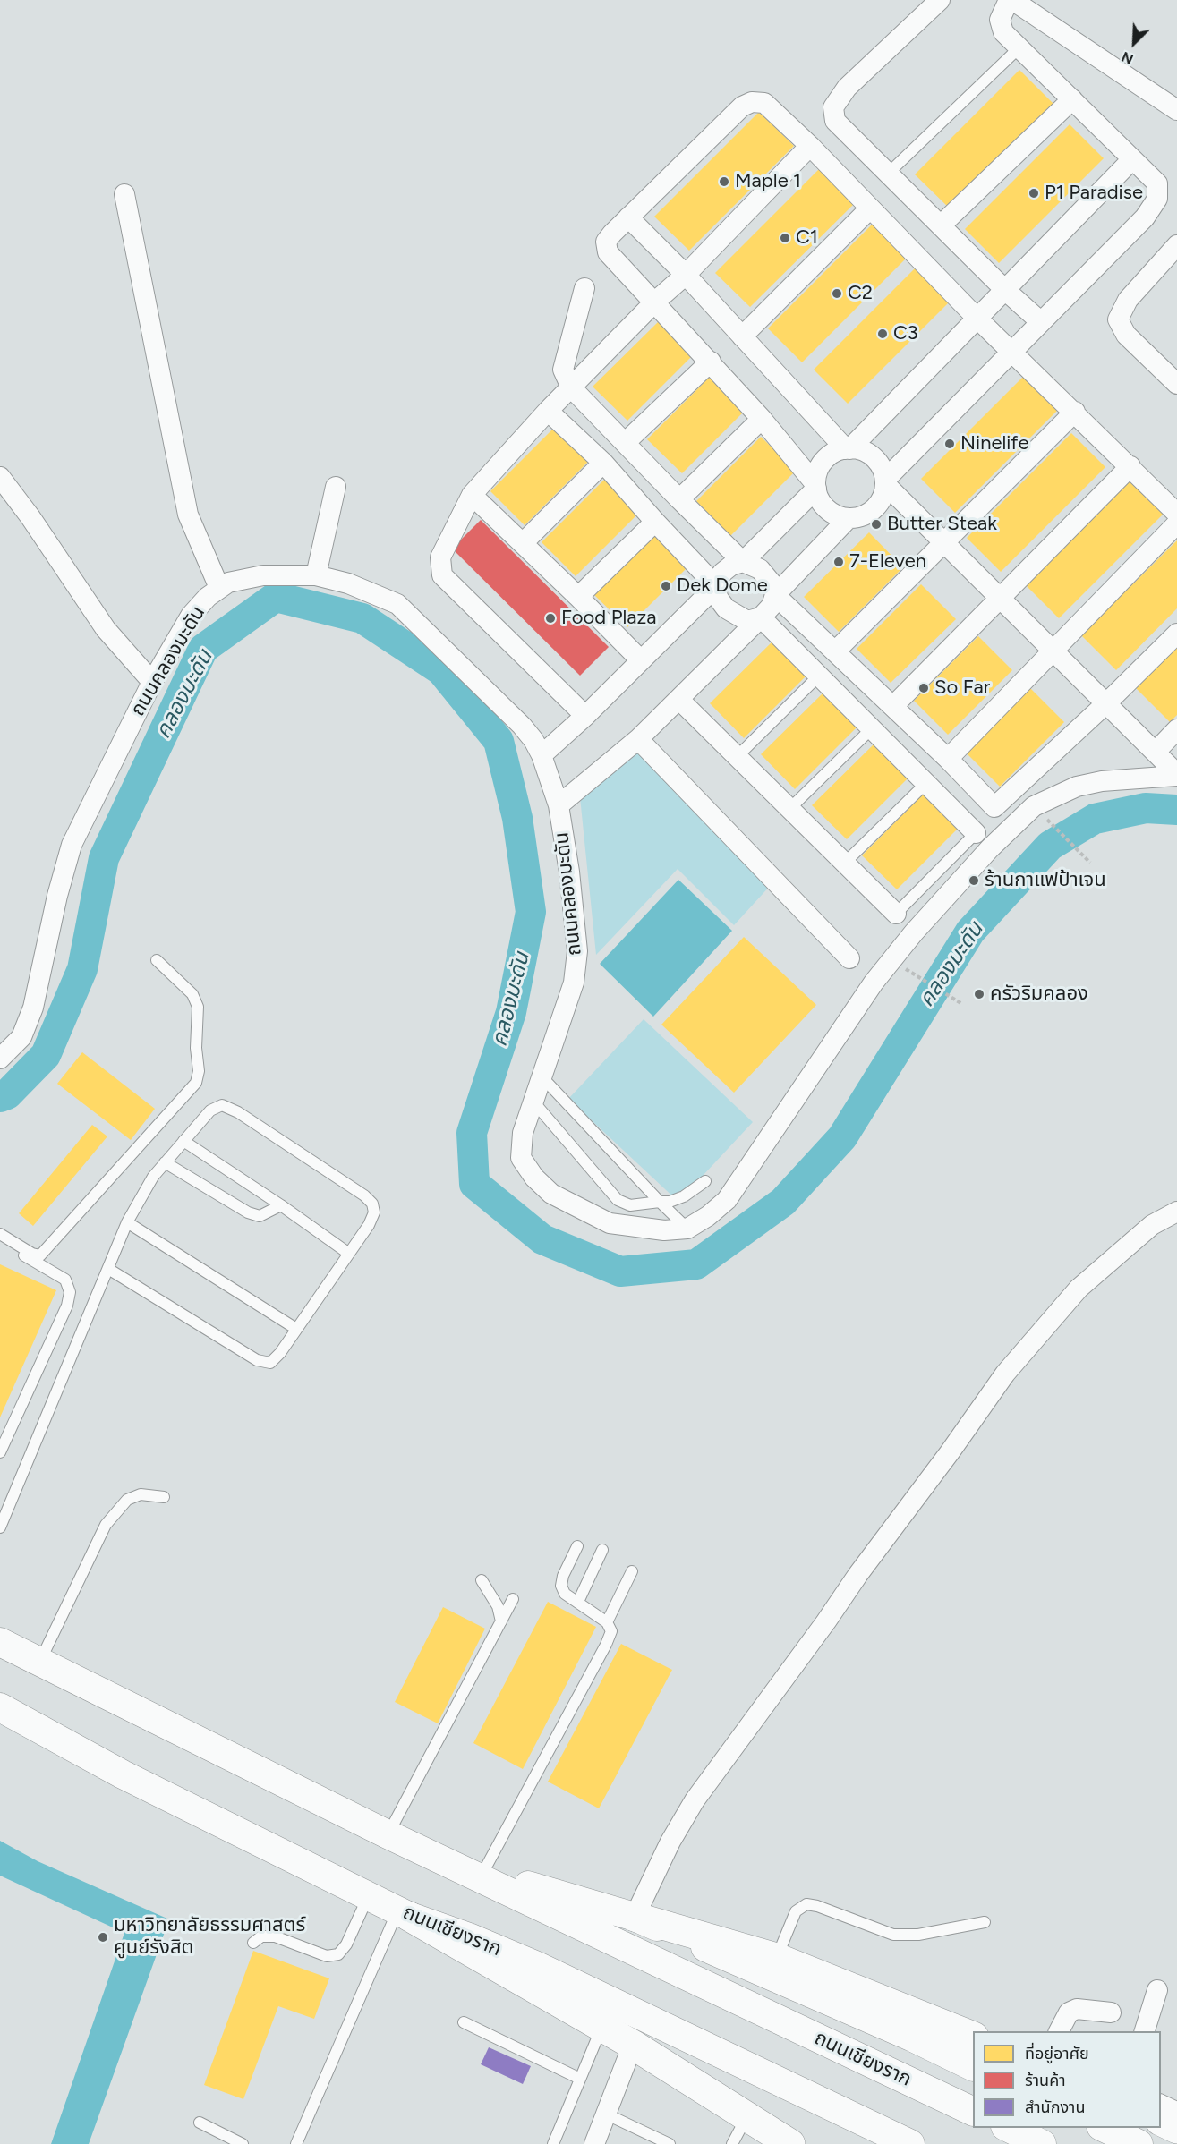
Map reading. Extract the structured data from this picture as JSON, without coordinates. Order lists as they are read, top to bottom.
{
  "streets": {
    "main road": ["ถนนเชียงราก"],
    "street": ["ถนนคลองมะดัน"]
  },
  "water": ["คลองมะดัน"],
  "places": [
    "Maple 1",
    "P1 Paradise",
    "C1",
    "C2",
    "C3",
    "Ninelife",
    "Butter Steak",
    "7-Eleven",
    "Dek Dome",
    "Food Plaza",
    "So Far",
    "ร้านกาแฟป้าเจน",
    "ครัวริมคลอง",
    "มหาวิทยาลัยธรรมศาสตร์ ศูนย์รังสิต"
  ],
  "legend": ["ที่อยู่อาศัย", "ร้านค้า", "สำนักงาน"],
  "north": "bottom left"
}
